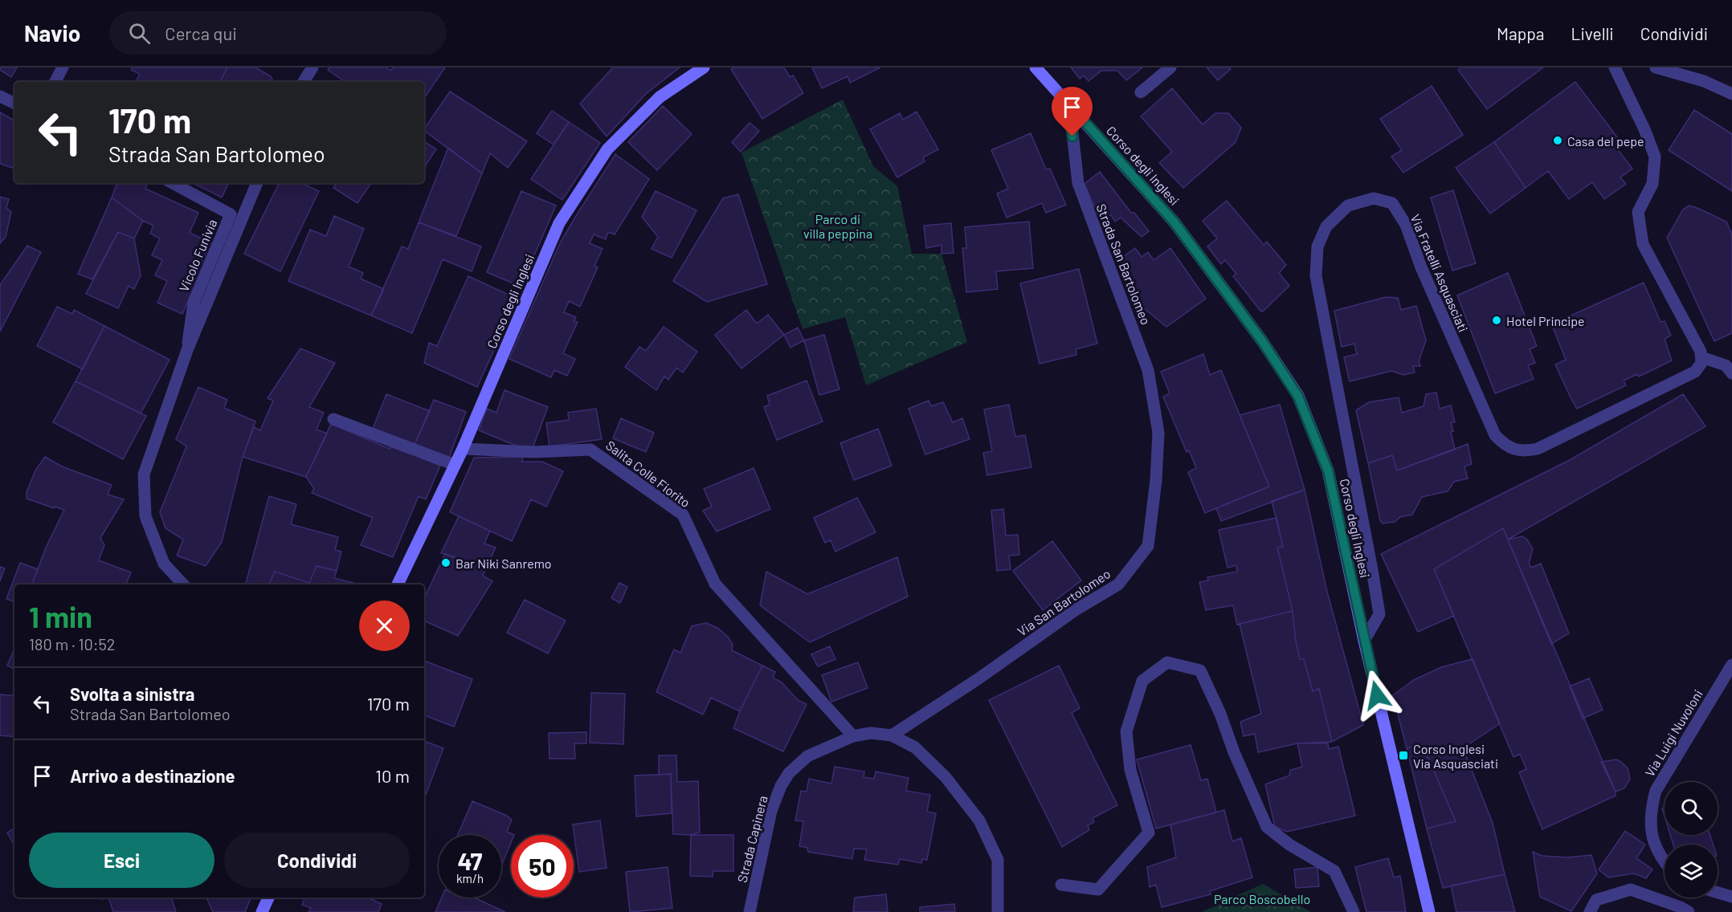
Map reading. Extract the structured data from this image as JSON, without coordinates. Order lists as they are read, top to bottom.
{
  "streets": {
    "main road": ["Corso degli Inglesi"],
    "street": [
      "Vicolo Funivia",
      "Strada San Bartolomeo",
      "Via Fratelli Asquasciati",
      "Salita Colle Fiorito",
      "Via San Bartolomeo",
      "Via Luigi Nuvoloni",
      "Strada Capinera"
    ]
  },
  "crossings": [
    ["Corso degli Inglesi", "Strada San Bartolomeo"],
    ["Corso degli Inglesi", "Via Fratelli Asquasciati"],
    ["Corso degli Inglesi", "Salita Colle Fiorito"],
    ["Strada San Bartolomeo", "Via San Bartolomeo"],
    ["Salita Colle Fiorito", "Strada Capinera"],
    ["Via San Bartolomeo", "Strada Capinera"]
  ],
  "parks": ["Parco di villa peppina", "Parco Boscobello"],
  "places": {
    "other": ["Casa del pepe", "Hotel Principe", "Bar Niki Sanremo"],
    "transit": ["Corso Inglesi Via Asquasciati"]
  },
  "page": {
    "header": "Navio",
    "search": "Cerca qui",
    "nav": ["Mappa", "Livelli", "Condividi"],
    "turn": ["170 m", "Strada San Bartolomeo"],
    "heading": ["1 min", "180 m · 10:52"],
    "list": [
      {
        "name": "Svolta a sinistra",
        "note": "Strada San Bartolomeo",
        "value": "170 m"
      },
      {
        "name": "Arrivo a destinazione",
        "value": "10 m"
      }
    ],
    "buttons": ["Esci", "Condividi"],
    "speed": "47 km/h",
    "limit": "50"
  }
}
